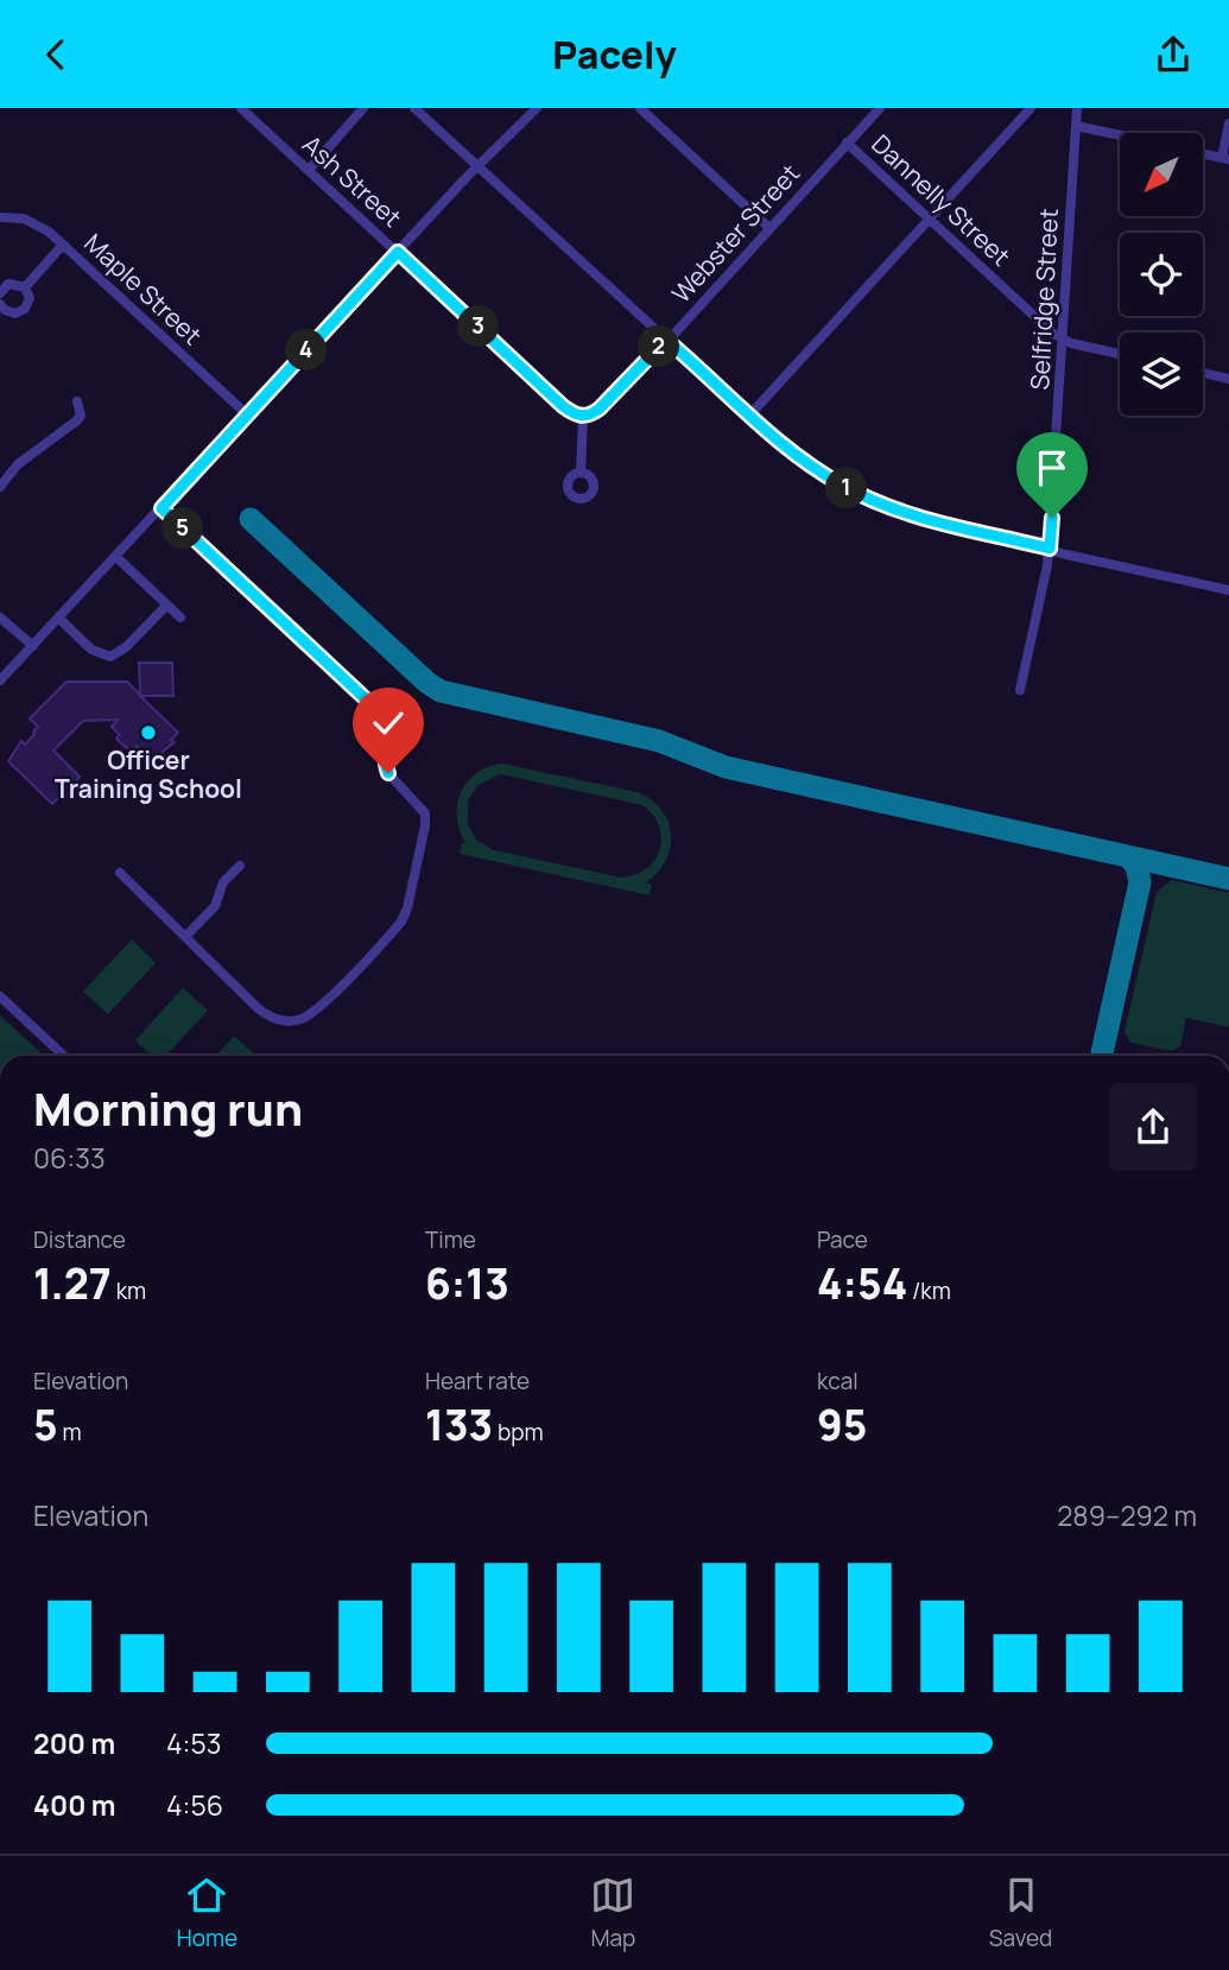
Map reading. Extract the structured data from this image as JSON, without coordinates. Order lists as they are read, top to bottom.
{
  "streets": {
    "street": [
      "Ash Street",
      "Dannelly Street",
      "Webster Street",
      "Maple Street",
      "Selfridge Street"
    ]
  },
  "crossings": [
    ["Ash Street", "Webster Street"],
    ["Dannelly Street", "Webster Street"],
    ["Dannelly Street", "Selfridge Street"]
  ],
  "places": ["Officer Training School"],
  "north": "bottom left",
  "page": {
    "header": "Pacely",
    "pins": [
      "3",
      "2",
      "4",
      "1",
      "5"
    ],
    "heading": ["Morning run", "06:33"],
    "stats": [
      ["Distance", "1.27 km"],
      ["Time", "6:13"],
      ["Pace", "4:54 /km"],
      ["Elevation", "5 m"],
      ["Heart rate", "133 bpm"],
      ["kcal", "95"]
    ],
    "chart": ["Elevation", "289–292 m"],
    "list": [
      {
        "name": "200 m",
        "note": "4:53"
      },
      {
        "name": "400 m",
        "note": "4:56"
      }
    ],
    "tabs": ["Home", "Map", "Saved"]
  }
}
